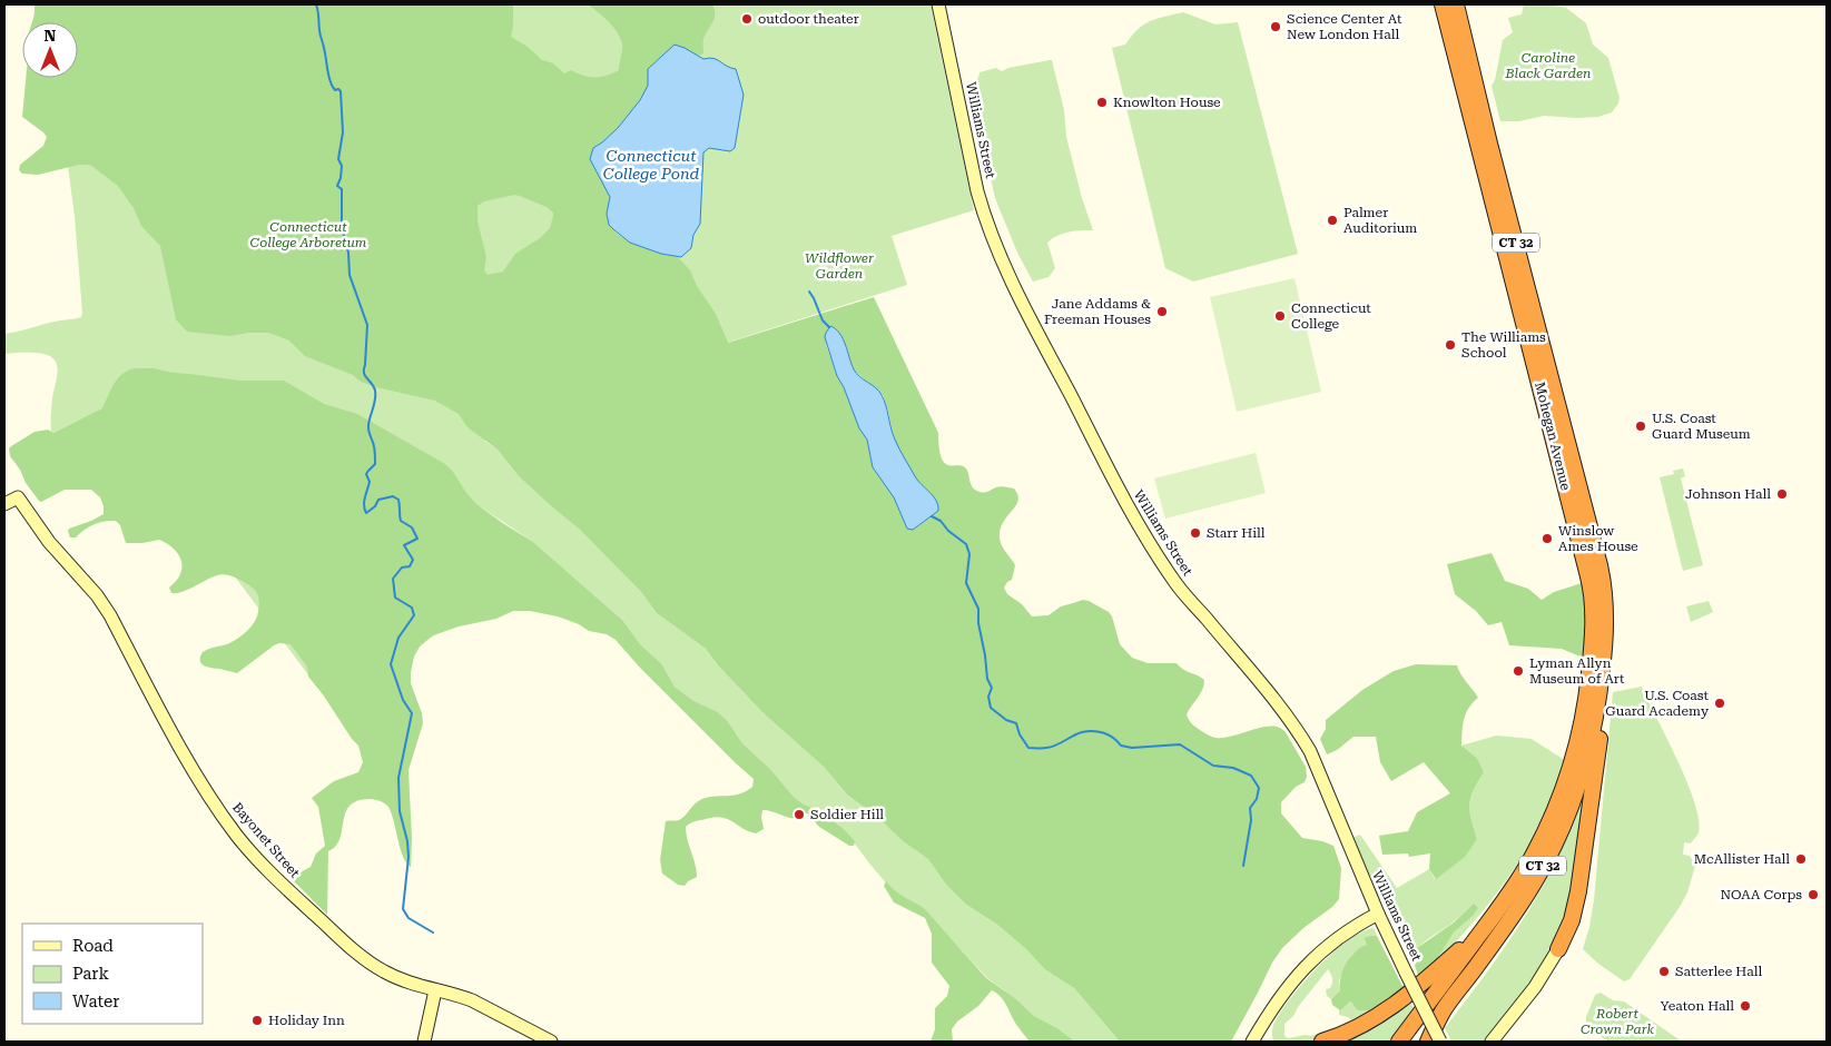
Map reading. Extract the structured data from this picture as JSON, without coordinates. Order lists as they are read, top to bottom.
{
  "streets": {
    "highway": ["CT 32", "Mohegan Avenue"],
    "street": ["Williams Street", "Bayonet Street"]
  },
  "crossings": [
    ["CT 32", "Mohegan Avenue"]
  ],
  "water": ["Connecticut College Pond"],
  "parks": [
    "Caroline Black Garden",
    "Connecticut College Arboretum",
    "Wildflower Garden",
    "Robert Crown Park"
  ],
  "places": [
    "outdoor theater",
    "Science Center At New London Hall",
    "Knowlton House",
    "Palmer Auditorium",
    "Jane Addams & Freeman Houses",
    "Connecticut College",
    "The Williams School",
    "U.S. Coast Guard Museum",
    "Johnson Hall",
    "Starr Hill",
    "Winslow Ames House",
    "Lyman Allyn Museum of Art",
    "U.S. Coast Guard Academy",
    "Soldier Hill",
    "McAllister Hall",
    "NOAA Corps",
    "Satterlee Hall",
    "Yeaton Hall",
    "Holiday Inn"
  ],
  "legend": ["Road", "Park", "Water"],
  "north": "top"
}
